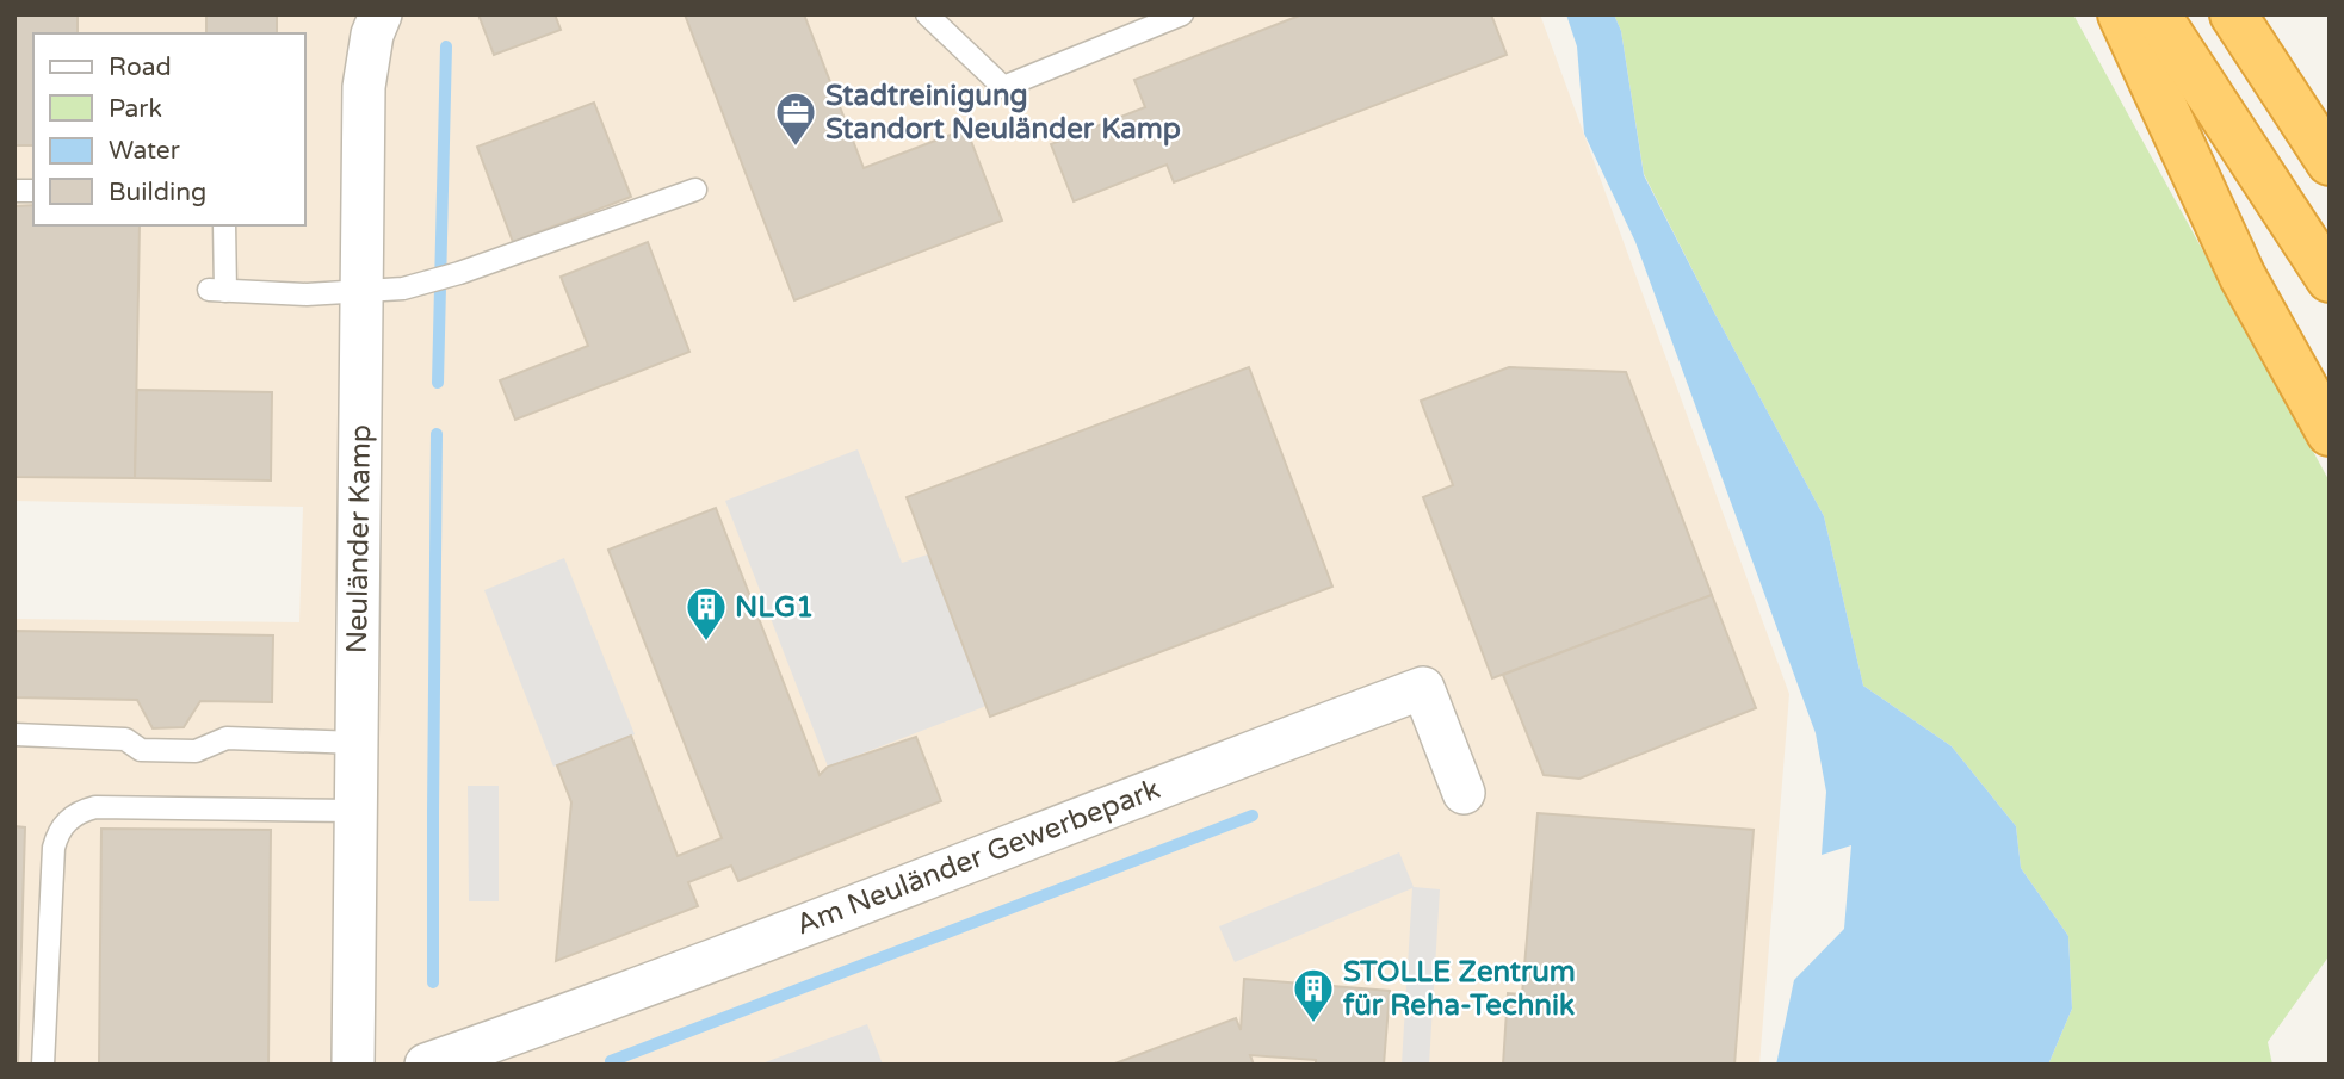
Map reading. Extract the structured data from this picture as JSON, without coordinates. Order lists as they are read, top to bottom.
{
  "streets": {
    "street": ["Neuländer Kamp", "Am Neuländer Gewerbepark"]
  },
  "places": {
    "office": ["Stadtreinigung Standort Neuländer Kamp"],
    "building": ["NLG1", "STOLLE Zentrum für Reha-Technik"]
  },
  "legend": [
    "Road",
    "Park",
    "Water",
    "Building"
  ]
}
